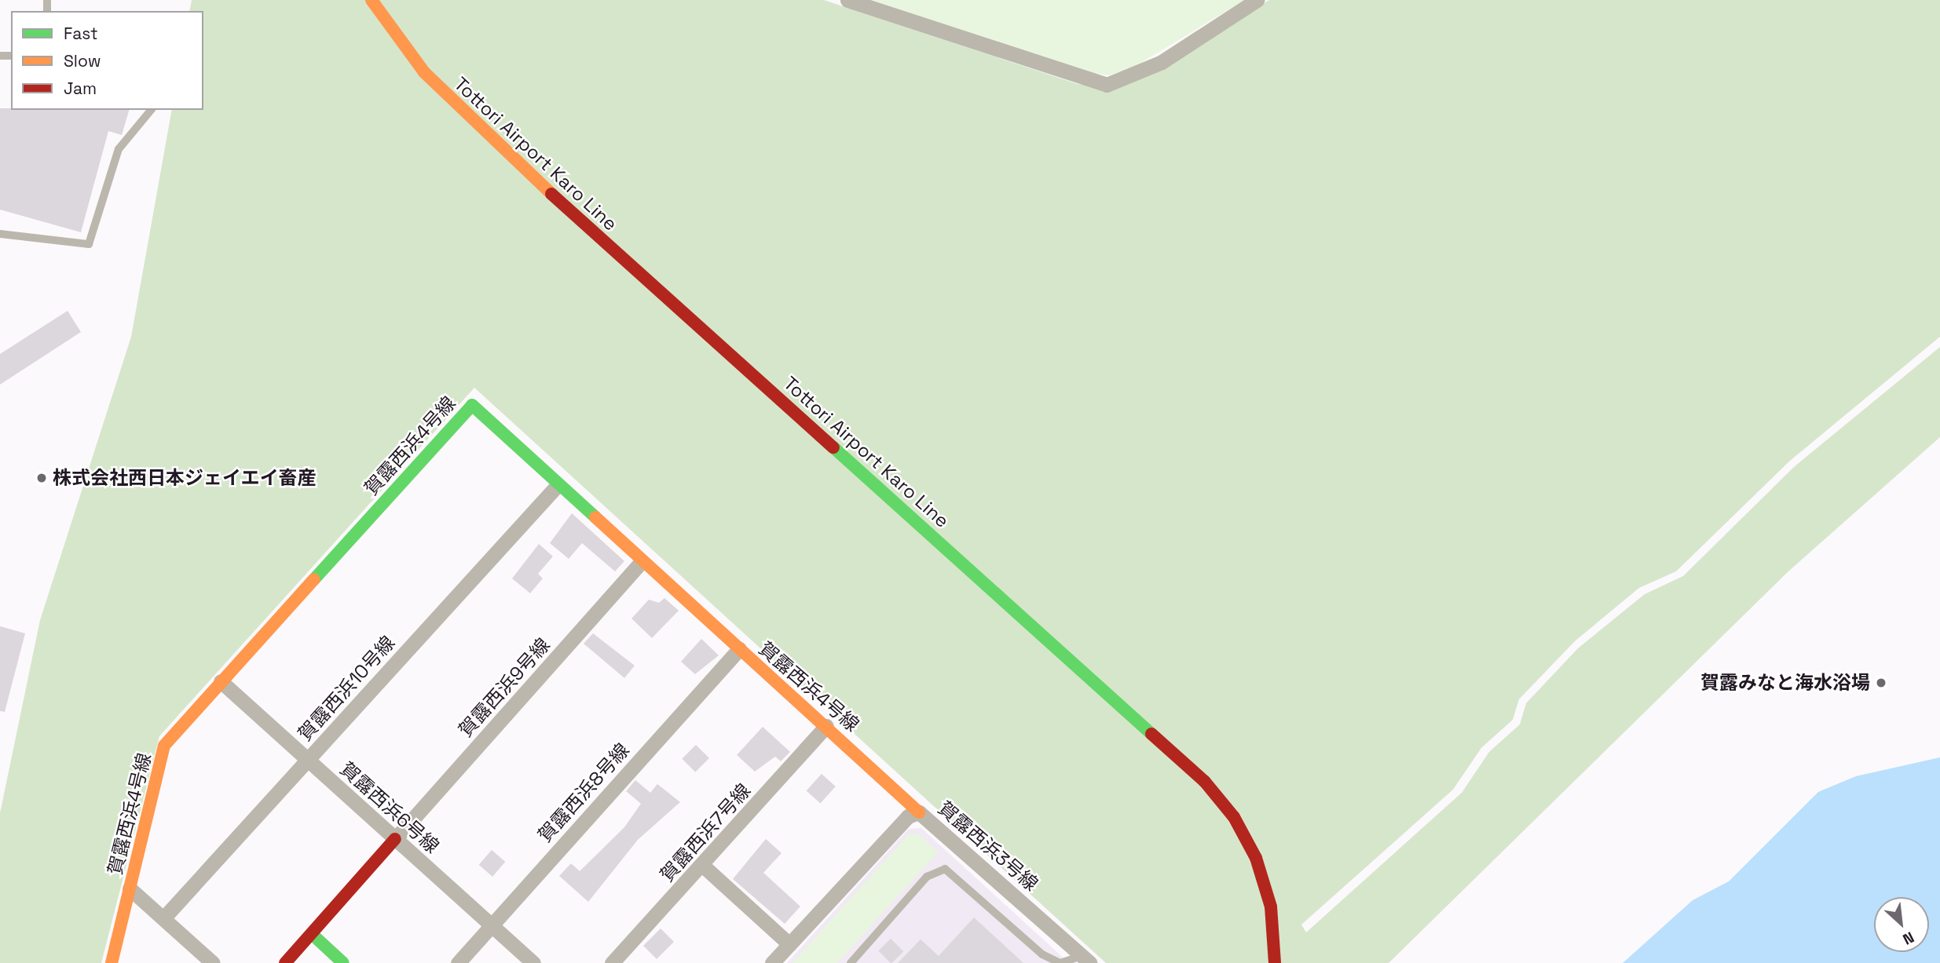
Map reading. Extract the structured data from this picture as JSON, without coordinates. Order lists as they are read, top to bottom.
{
  "streets": {
    "street": [
      "Tottori Airport Karo Line",
      "賀露西浜4号線",
      "賀露西浜9号線",
      "賀露西浜10号線",
      "賀露西浜8号線",
      "賀露西浜6号線",
      "賀露西浜7号線",
      "賀露西浜3号線"
    ]
  },
  "crossings": [
    ["賀露西浜4号線", "賀露西浜9号線"],
    ["賀露西浜4号線", "賀露西浜10号線"],
    ["賀露西浜4号線", "賀露西浜8号線"],
    ["賀露西浜4号線", "賀露西浜6号線"],
    ["賀露西浜4号線", "賀露西浜7号線"],
    ["賀露西浜4号線", "賀露西浜3号線"],
    ["賀露西浜9号線", "賀露西浜6号線"],
    ["賀露西浜10号線", "賀露西浜6号線"],
    ["賀露西浜8号線", "賀露西浜6号線"]
  ],
  "places": ["株式会社西日本ジェイエイ畜産", "賀露みなと海水浴場"],
  "legend": ["Fast", "Slow", "Jam"],
  "north": "bottom right"
}
